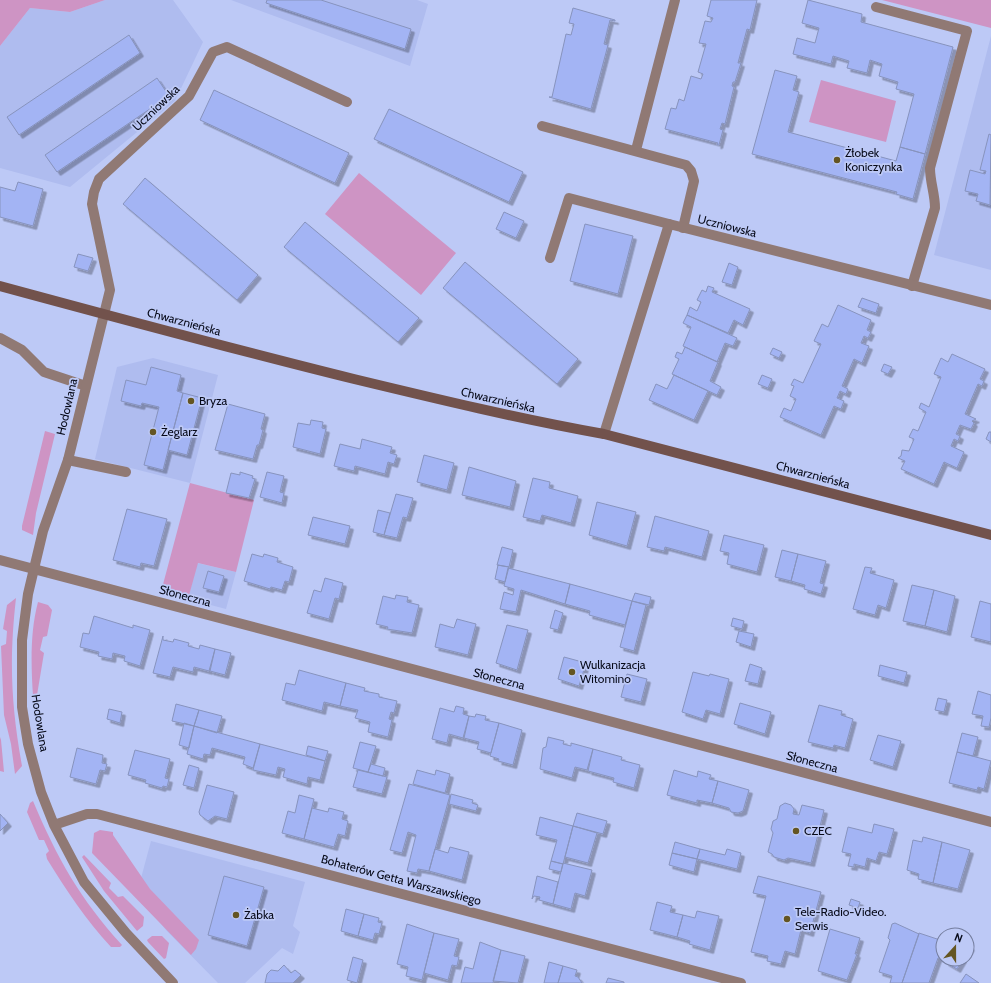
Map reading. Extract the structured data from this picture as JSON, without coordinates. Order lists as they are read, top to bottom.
{
  "streets": {
    "main road": ["Chwarznieńska"],
    "street": [
      "Uczniowska",
      "Hodowlana",
      "Słoneczna",
      "Bohaterów Getta Warszawskiego"
    ]
  },
  "crossings": [
    ["Uczniowska", "Chwarznieńska"],
    ["Uczniowska", "Hodowlana"],
    ["Chwarznieńska", "Hodowlana"],
    ["Hodowlana", "Słoneczna"],
    ["Hodowlana", "Bohaterów Getta Warszawskiego"]
  ],
  "places": [
    "Żłobek Koniczynka",
    "Bryza",
    "Żeglarz",
    "Wulkanizacja Witomino",
    "CZEC",
    "Żabka",
    "Tele-Radio-Video. Serwis"
  ],
  "north": "top"
}
